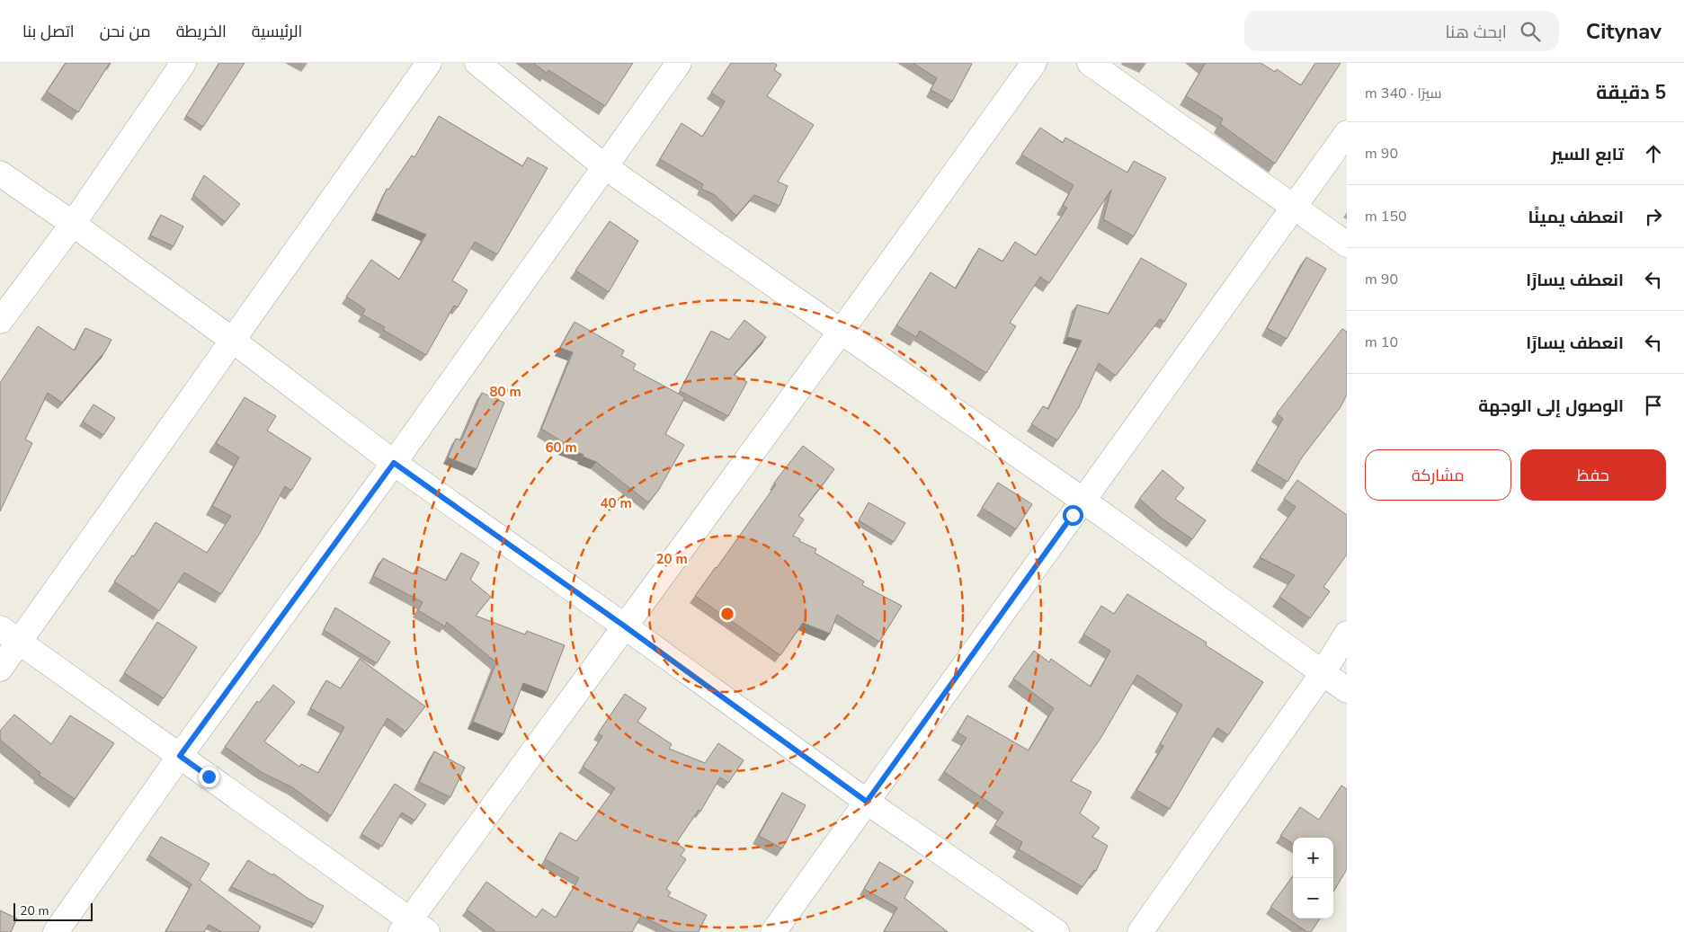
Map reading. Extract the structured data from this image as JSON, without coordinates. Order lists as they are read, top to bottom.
{
  "scale_bar": "20 m",
  "page": {
    "header": "Citynav",
    "search": "ابحث هنا",
    "nav": [
      "الرئيسية",
      "الخريطة",
      "من نحن",
      "اتصل بنا"
    ],
    "heading": ["5 دقيقة", "سيرًا · 340 m"],
    "list": [
      ["تابع السير", "90 m"],
      ["انعطف يمينًا", "150 m"],
      ["انعطف يسارًا", "90 m"],
      ["انعطف يسارًا", "10 m"],
      "الوصول إلى الوجهة"
    ],
    "buttons": ["حفظ", "مشاركة"],
    "map_buttons": ["+", "−"],
    "scale": "20 m"
  },
  "rings": [
    "80 m",
    "60 m",
    "40 m",
    "20 m"
  ]
}
